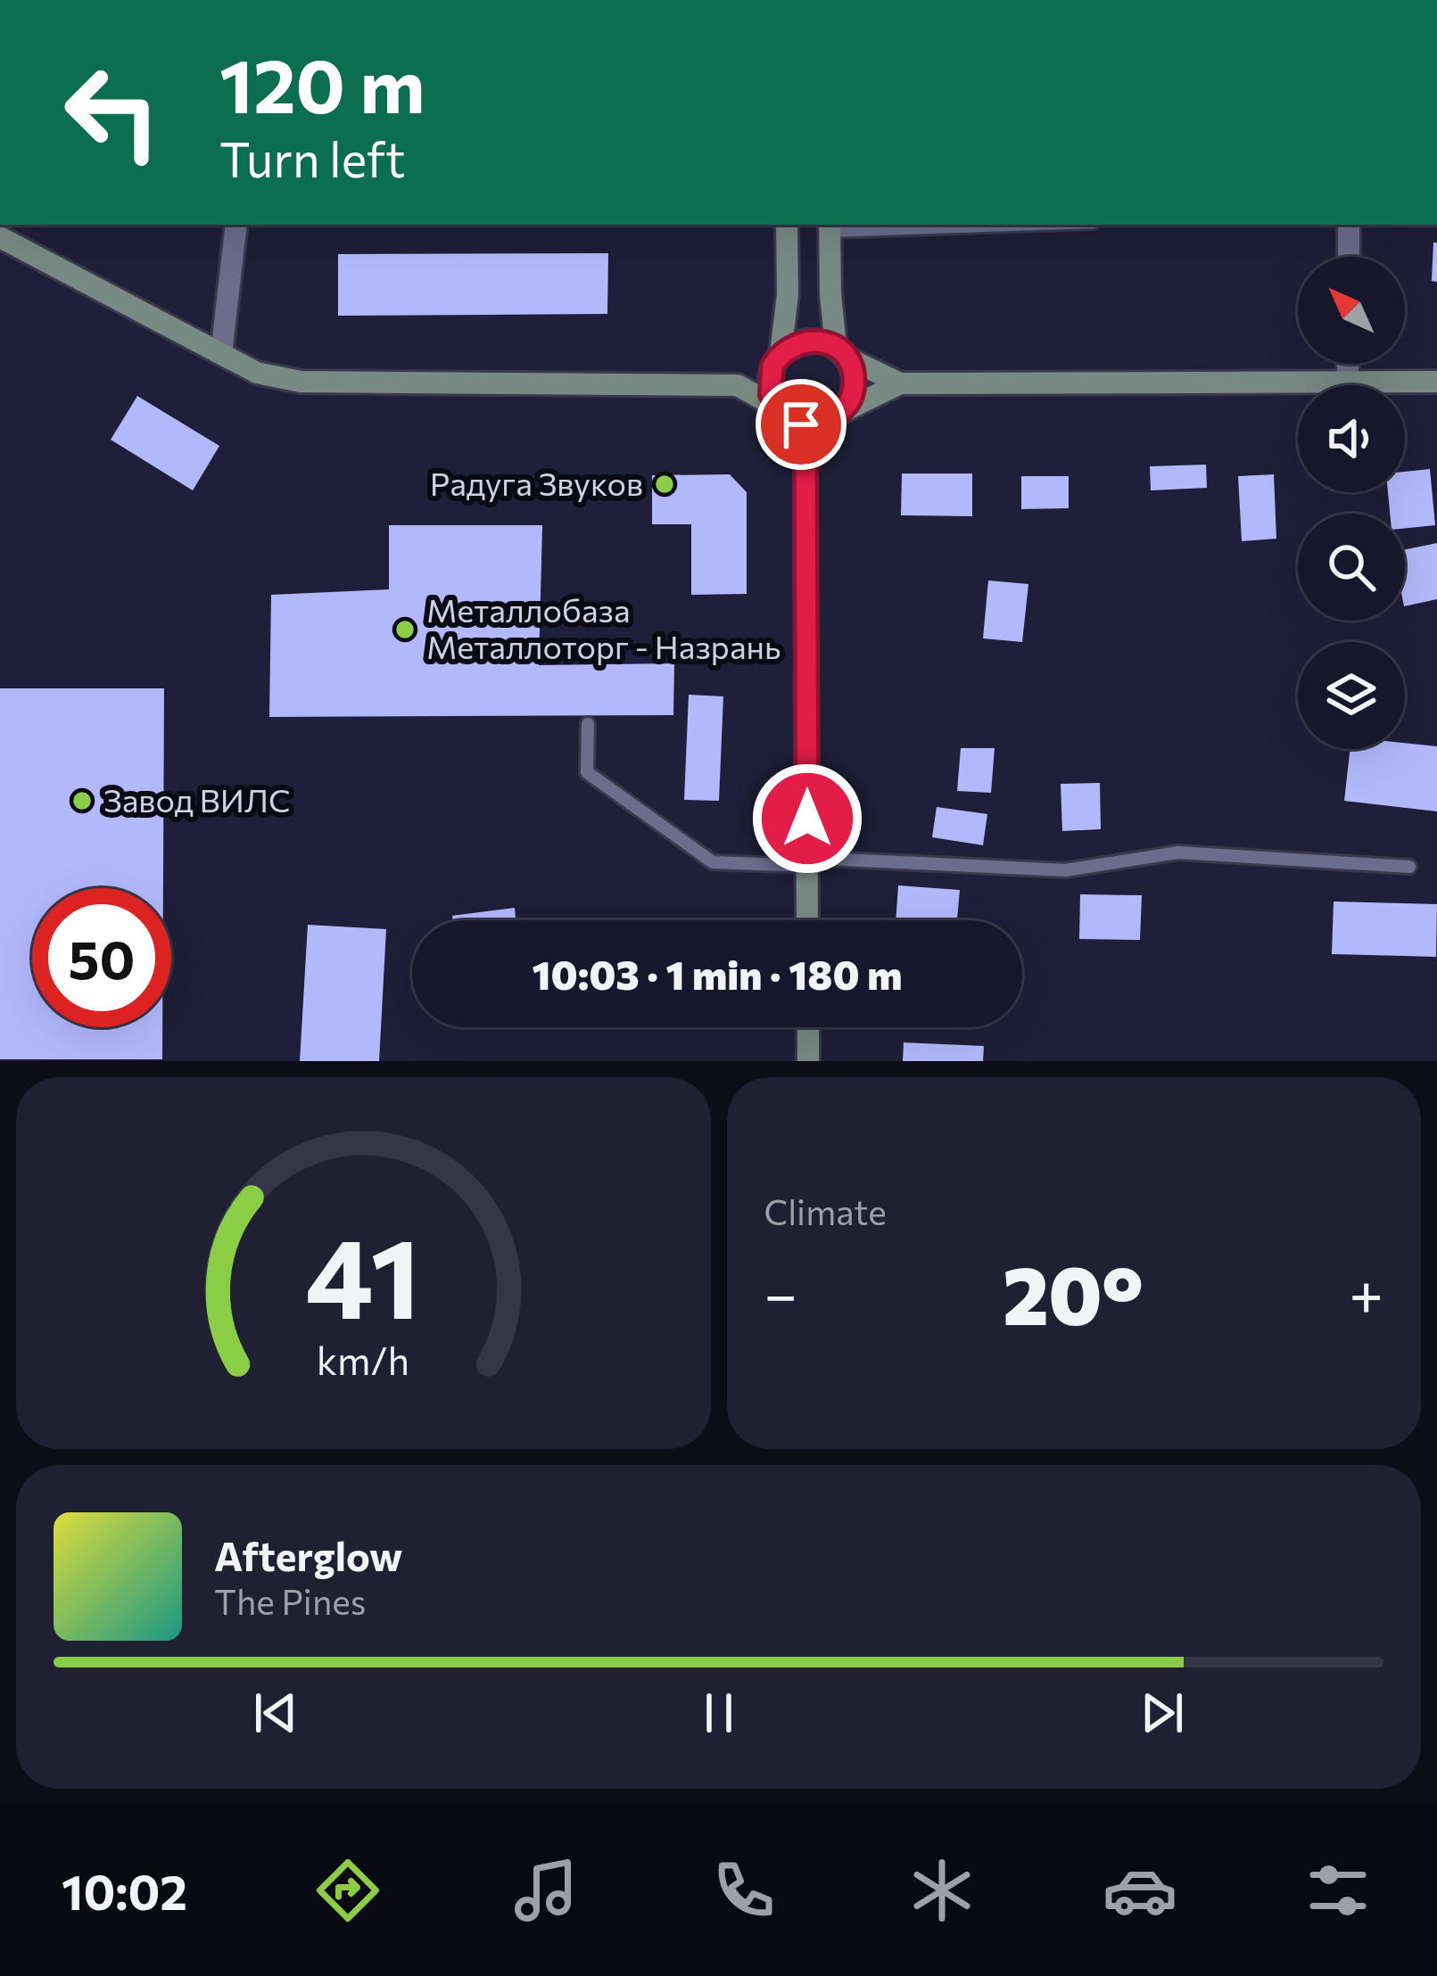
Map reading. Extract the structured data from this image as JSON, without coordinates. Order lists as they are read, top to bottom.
{
  "places": ["Радуга Звуков", "Металлобаза Металлоторг - Назрань", "Завод ВИЛС"],
  "north": "top left",
  "page": {
    "turn": ["120 m", "Turn left"],
    "limit": "50",
    "trip": "10:03 · 1 min · 180 m",
    "tile": "Climate",
    "heat": ["−", "20°", "+"],
    "song": ["Afterglow", "The Pines"],
    "tabs": "10:02",
    "gauge": ["41", "km/h"]
  }
}
